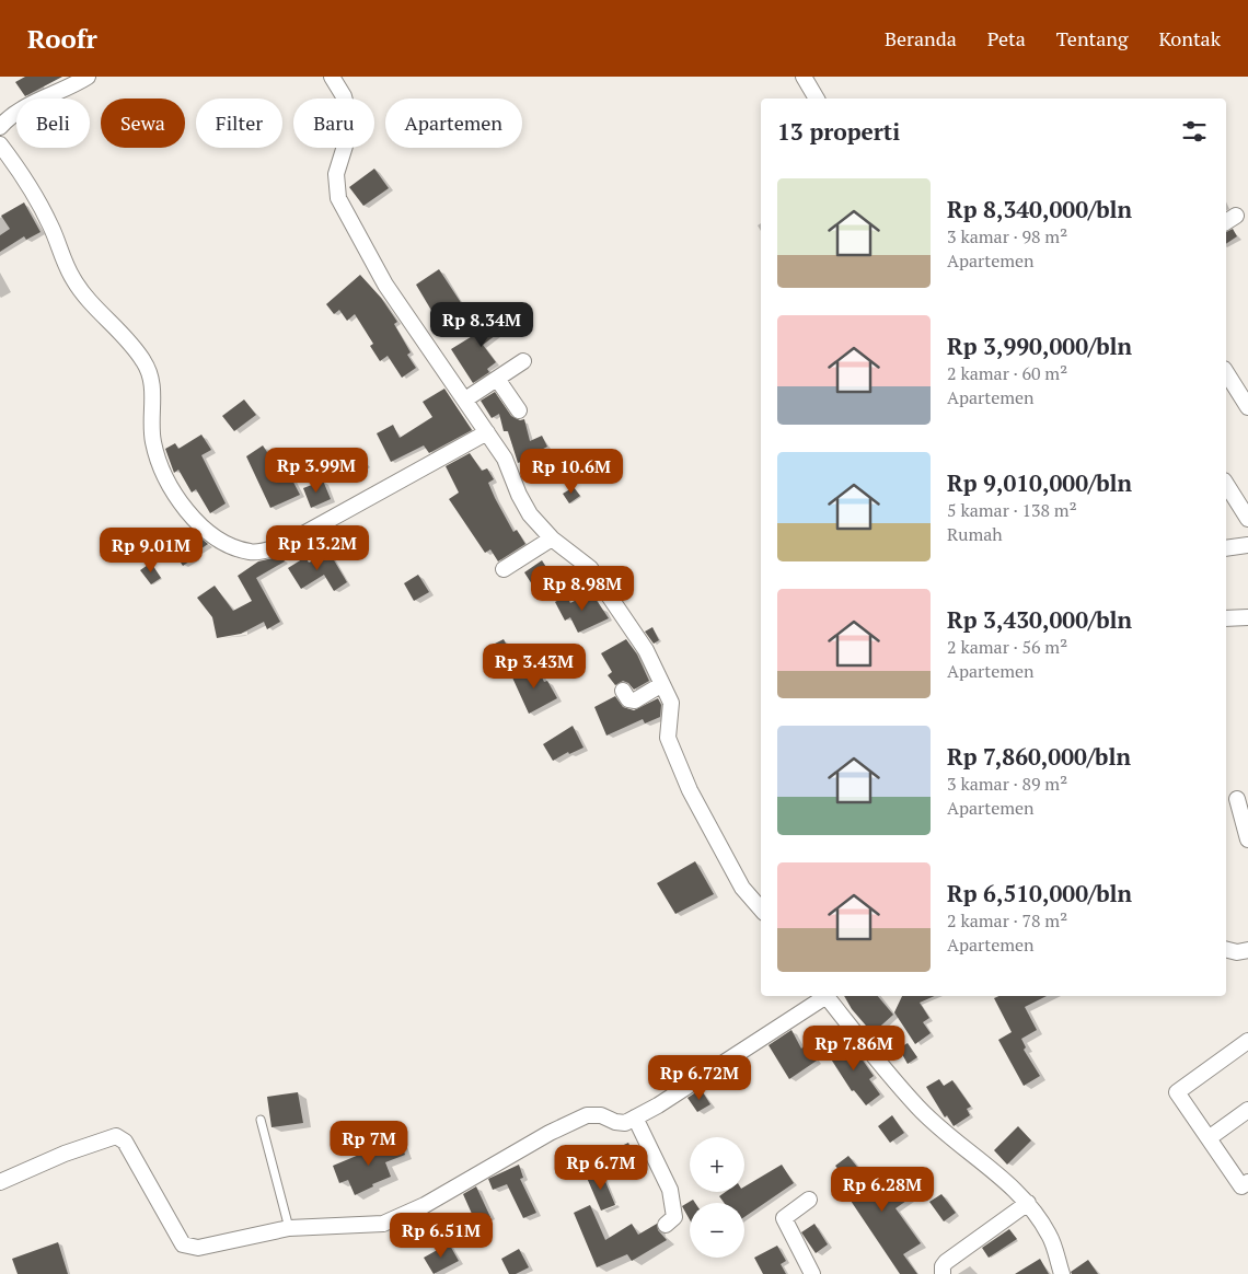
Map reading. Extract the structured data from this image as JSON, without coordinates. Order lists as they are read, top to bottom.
{
  "page": {
    "header": "Roofr",
    "nav": [
      "Beranda",
      "Peta",
      "Tentang",
      "Kontak"
    ],
    "chip": [
      "Beli",
      "Sewa",
      "Filter",
      "Baru",
      "Apartemen"
    ],
    "heading": "13 properti",
    "list": [
      {
        "name": "Rp 8,340,000/bln",
        "note": "3 kamar · 98 m² · Apartemen"
      },
      {
        "name": "Rp 3,990,000/bln",
        "note": "2 kamar · 60 m² · Apartemen"
      },
      {
        "name": "Rp 9,010,000/bln",
        "note": "5 kamar · 138 m² · Rumah"
      },
      {
        "name": "Rp 3,430,000/bln",
        "note": "2 kamar · 56 m² · Apartemen"
      },
      {
        "name": "Rp 7,860,000/bln",
        "note": "3 kamar · 89 m² · Apartemen"
      },
      {
        "name": "Rp 6,510,000/bln",
        "note": "2 kamar · 78 m² · Apartemen"
      }
    ],
    "price": [
      "Rp 8.34M",
      "Rp 3.99M",
      "Rp 10.6M",
      "Rp 13.2M",
      "Rp 9.01M",
      "Rp 8.98M",
      "Rp 3.43M",
      "Rp 7.86M",
      "Rp 6.72M",
      "Rp 7M",
      "Rp 6.7M",
      "Rp 6.28M",
      "Rp 6.51M"
    ],
    "map_buttons": ["+", "−"]
  }
}
